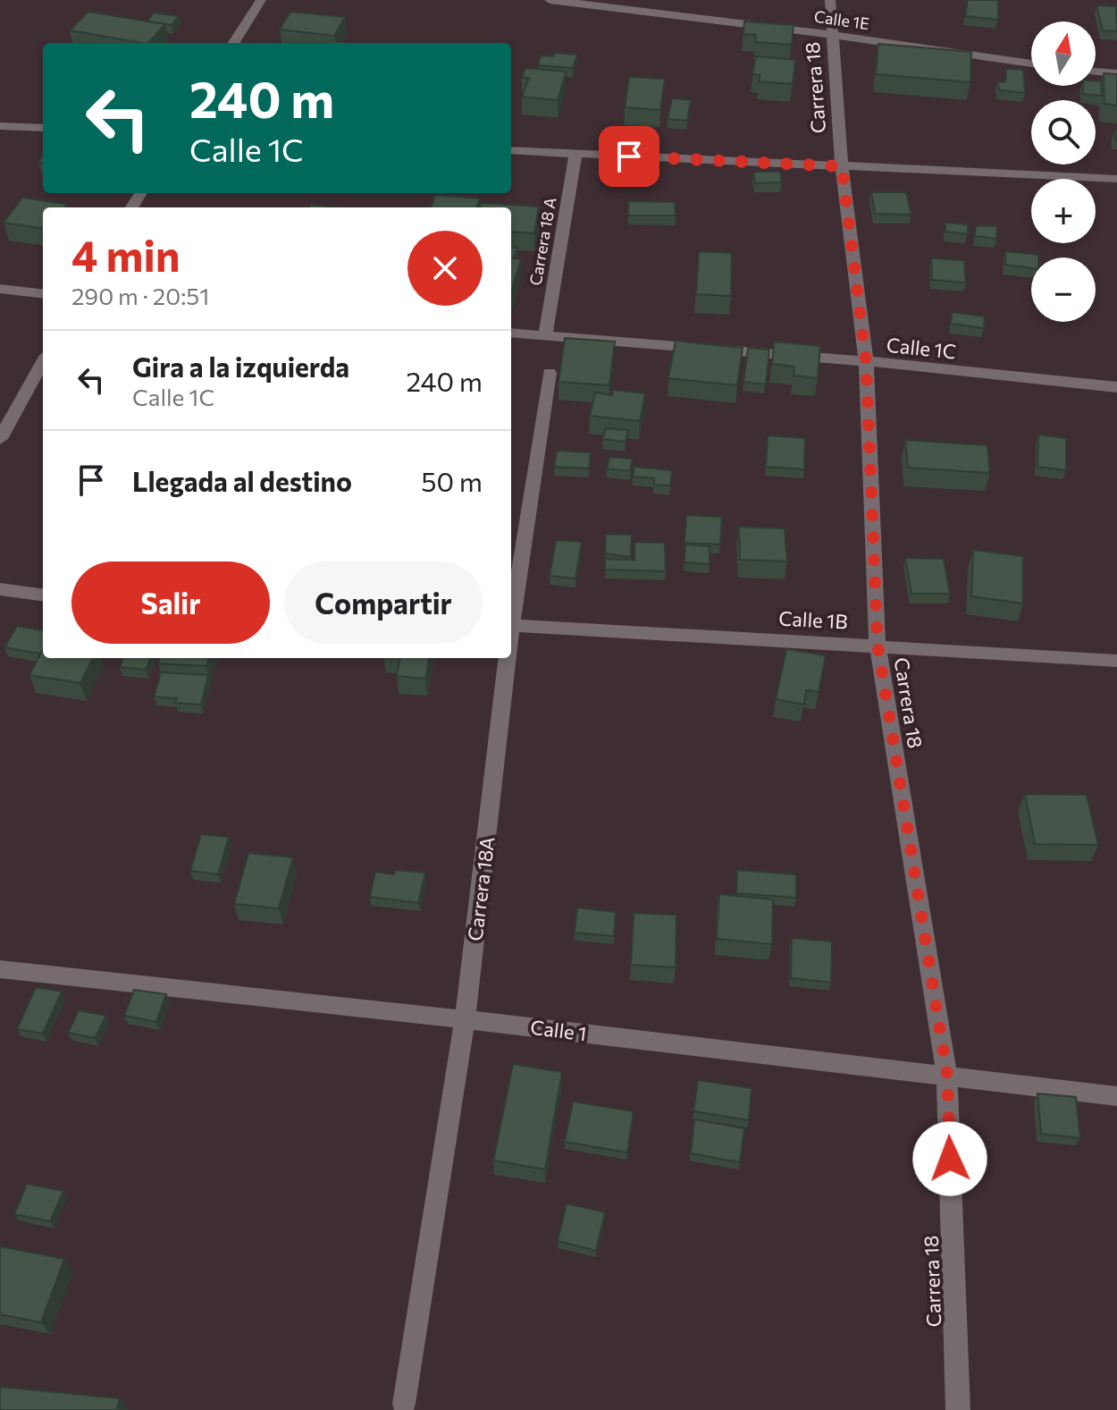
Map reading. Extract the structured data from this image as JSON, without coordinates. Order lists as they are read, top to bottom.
{
  "streets": {
    "street": [
      "Calle 1E",
      "Carrera 18",
      "Carrera 18 A",
      "Calle 1C",
      "Calle 1B",
      "Carrera 18A",
      "Calle 1"
    ]
  },
  "crossings": [
    ["Calle 1E", "Carrera 18"],
    ["Carrera 18", "Calle 1C"],
    ["Carrera 18", "Calle 1B"],
    ["Carrera 18", "Calle 1"],
    ["Carrera 18 A", "Calle 1C"],
    ["Carrera 18A", "Calle 1"]
  ],
  "north": "top",
  "page": {
    "map_buttons": ["+", "−"],
    "turn": ["240 m", "Calle 1C"],
    "heading": ["4 min", "290 m · 20:51"],
    "list": [
      {
        "name": "Gira a la izquierda",
        "note": "Calle 1C",
        "value": "240 m"
      },
      {
        "name": "Llegada al destino",
        "value": "50 m"
      }
    ],
    "buttons": ["Salir", "Compartir"]
  }
}
